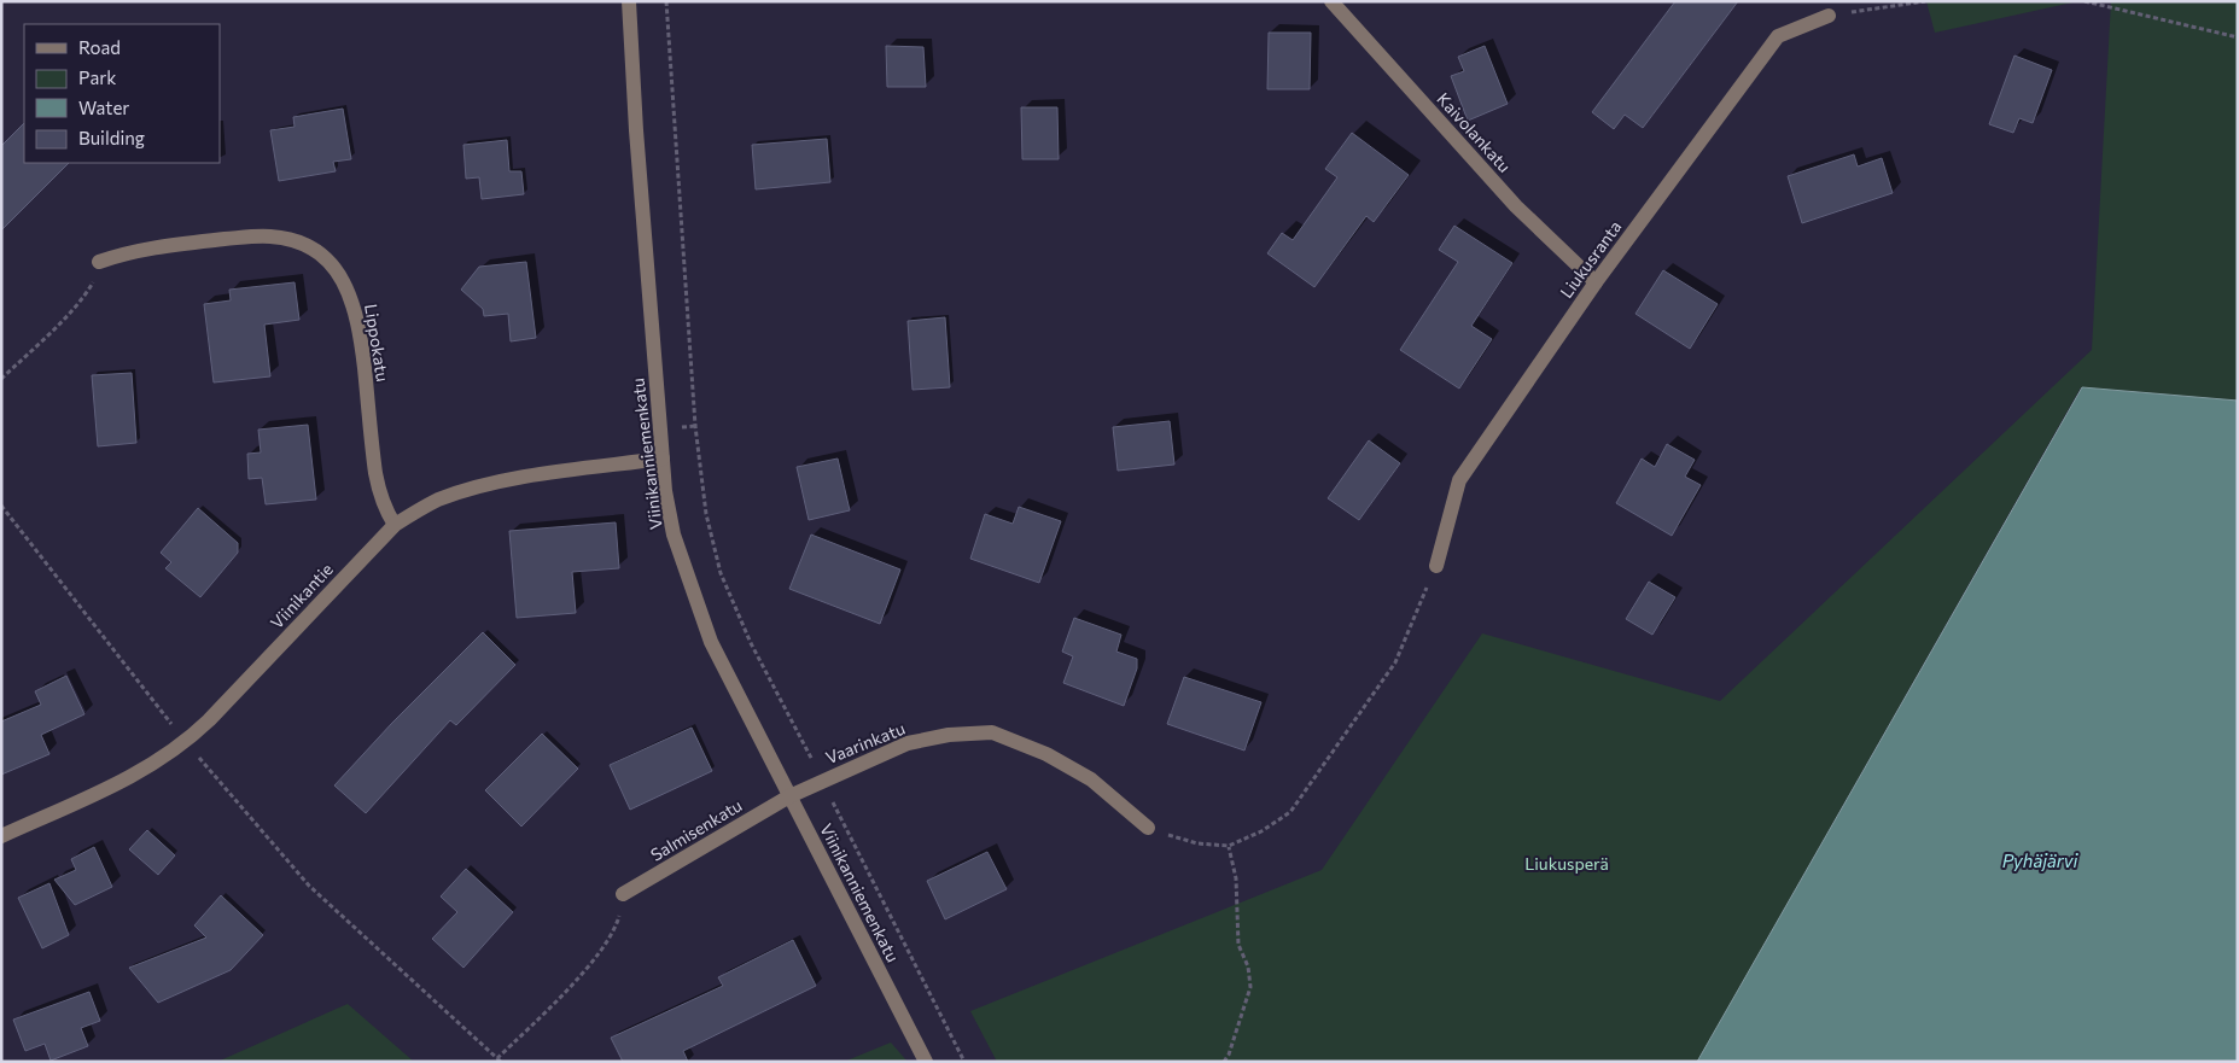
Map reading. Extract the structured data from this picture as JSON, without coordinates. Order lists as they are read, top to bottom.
{
  "streets": {
    "street": [
      "Kaivolankatu",
      "Liukusranta",
      "Lippokatu",
      "Viinikanniemenkatu",
      "Viinikantie",
      "Vaarinkatu",
      "Salmisenkatu"
    ]
  },
  "crossings": [
    ["Kaivolankatu", "Liukusranta"],
    ["Lippokatu", "Viinikantie"],
    ["Viinikanniemenkatu", "Viinikantie"],
    ["Viinikanniemenkatu", "Vaarinkatu"],
    ["Viinikanniemenkatu", "Salmisenkatu"],
    ["Vaarinkatu", "Salmisenkatu"]
  ],
  "water": ["Pyhäjärvi"],
  "parks": ["Liukusperä"],
  "legend": [
    "Road",
    "Park",
    "Water",
    "Building"
  ]
}
